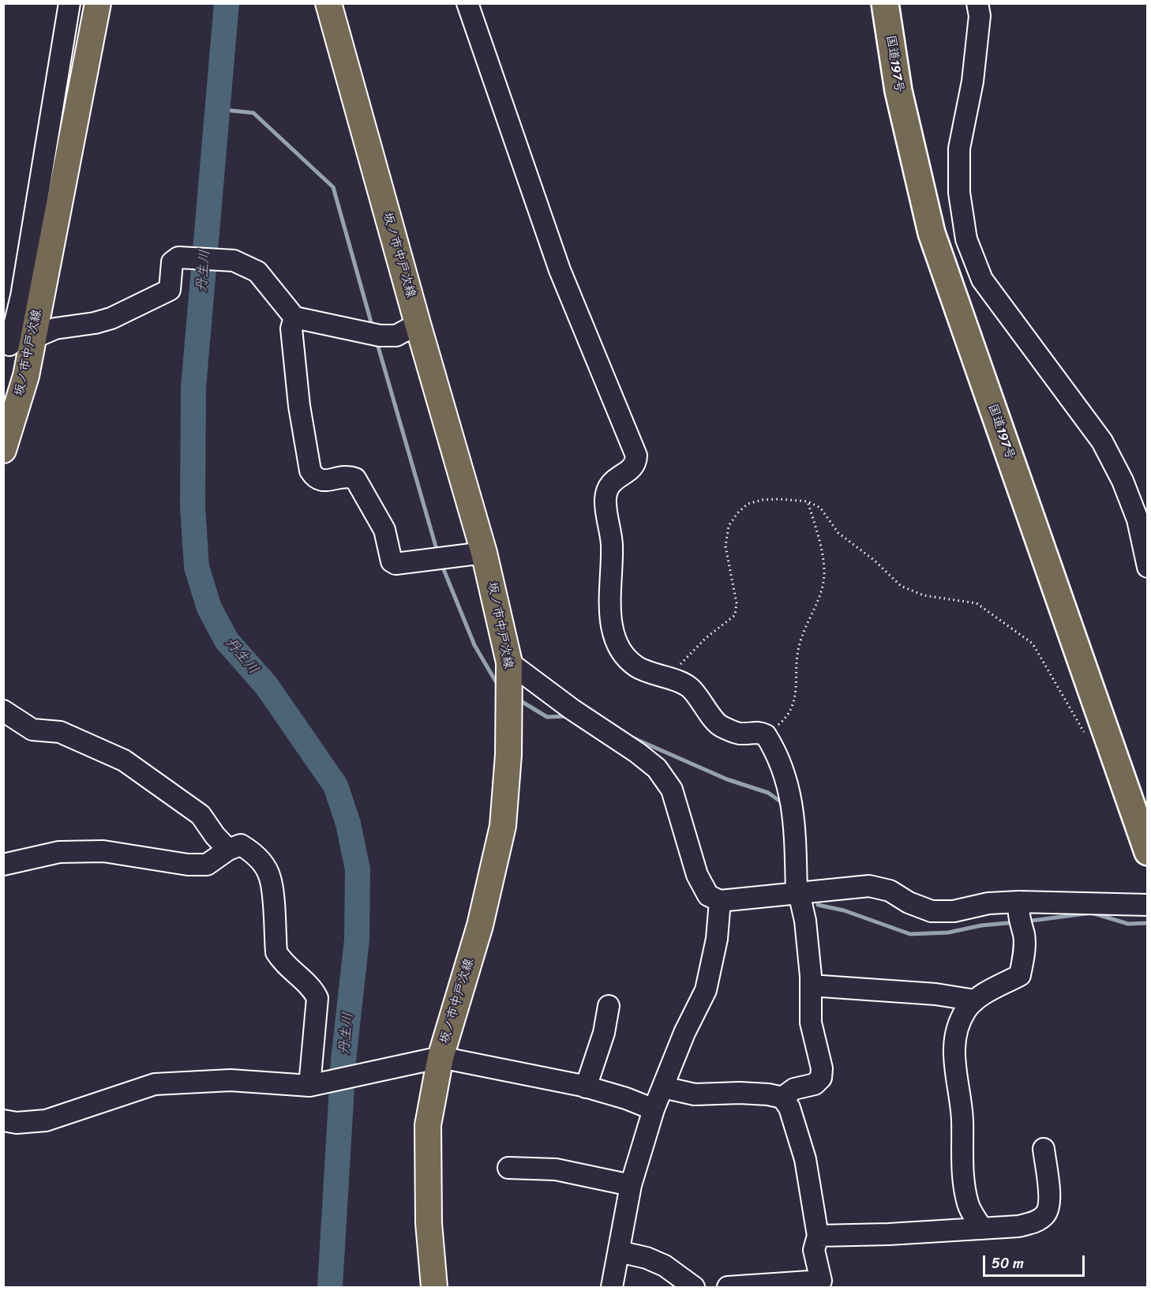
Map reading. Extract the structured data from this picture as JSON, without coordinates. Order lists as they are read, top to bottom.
{
  "streets": {
    "highway": ["国道197号"],
    "main road": ["坂ノ市中戸次線"]
  },
  "water": ["丹生川"],
  "scale_bar": "50 m"
}
